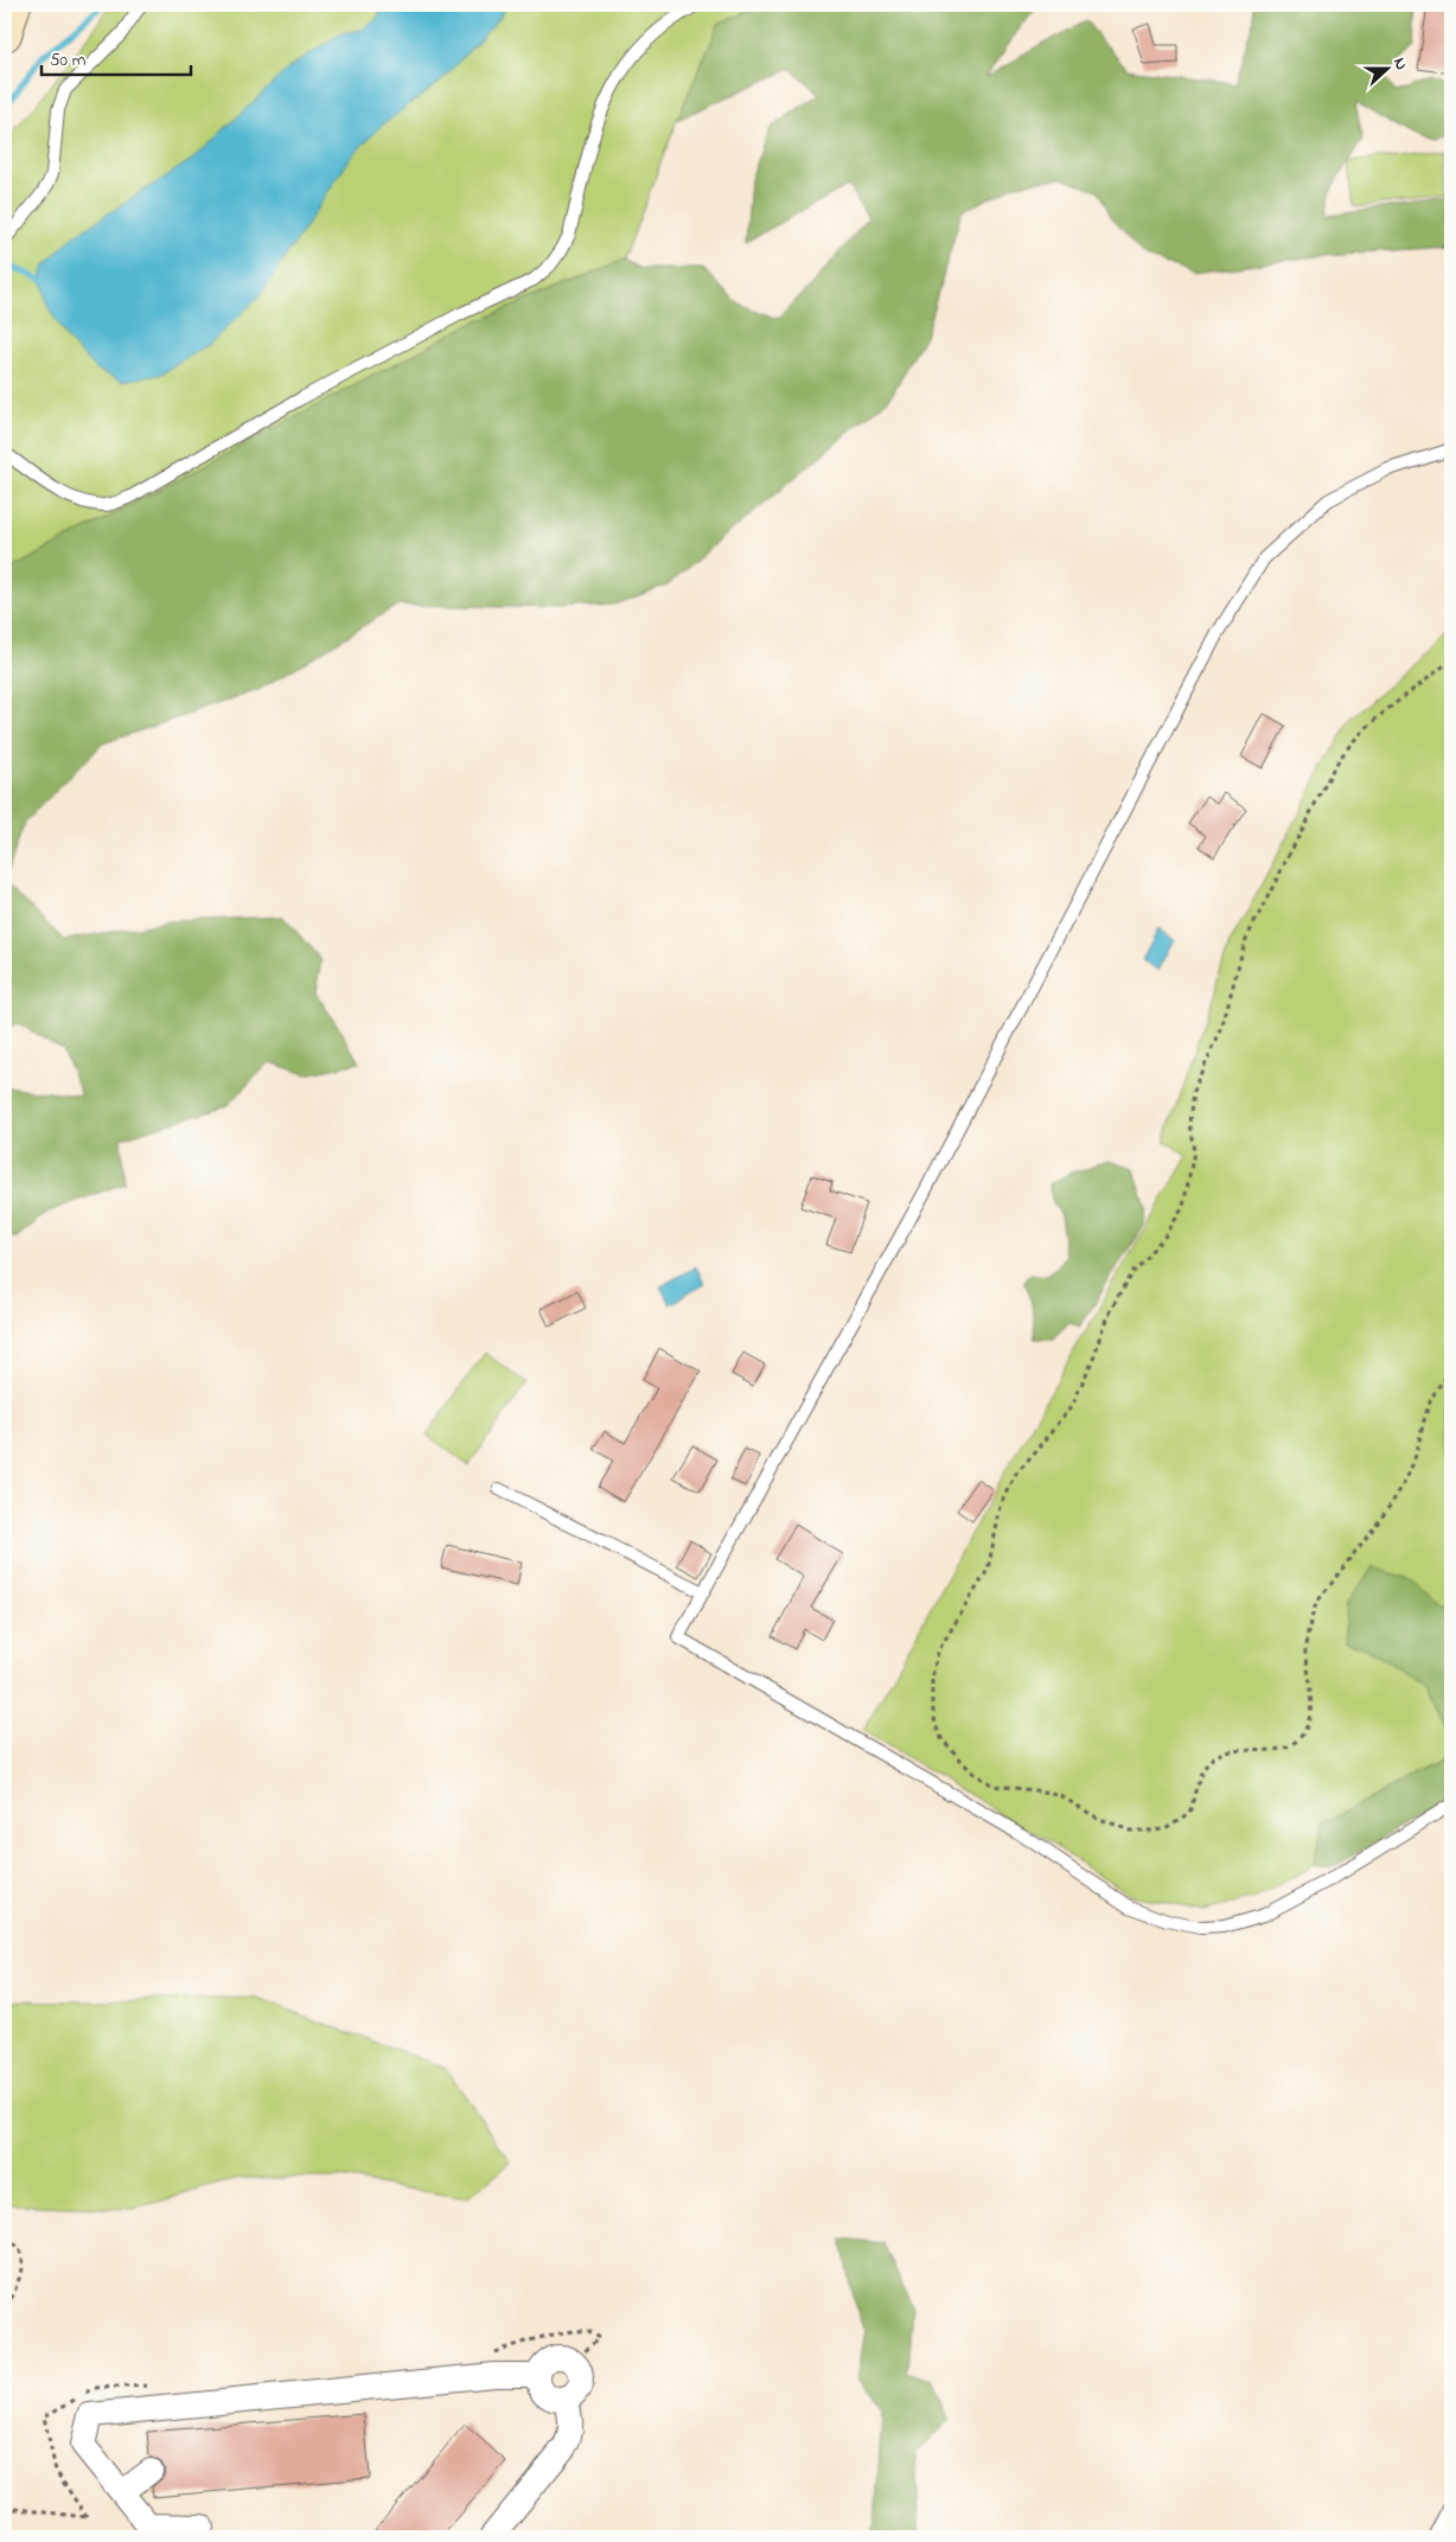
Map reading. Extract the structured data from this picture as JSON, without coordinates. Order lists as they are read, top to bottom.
{
  "scale_bar": "50 m",
  "north": "right"
}
